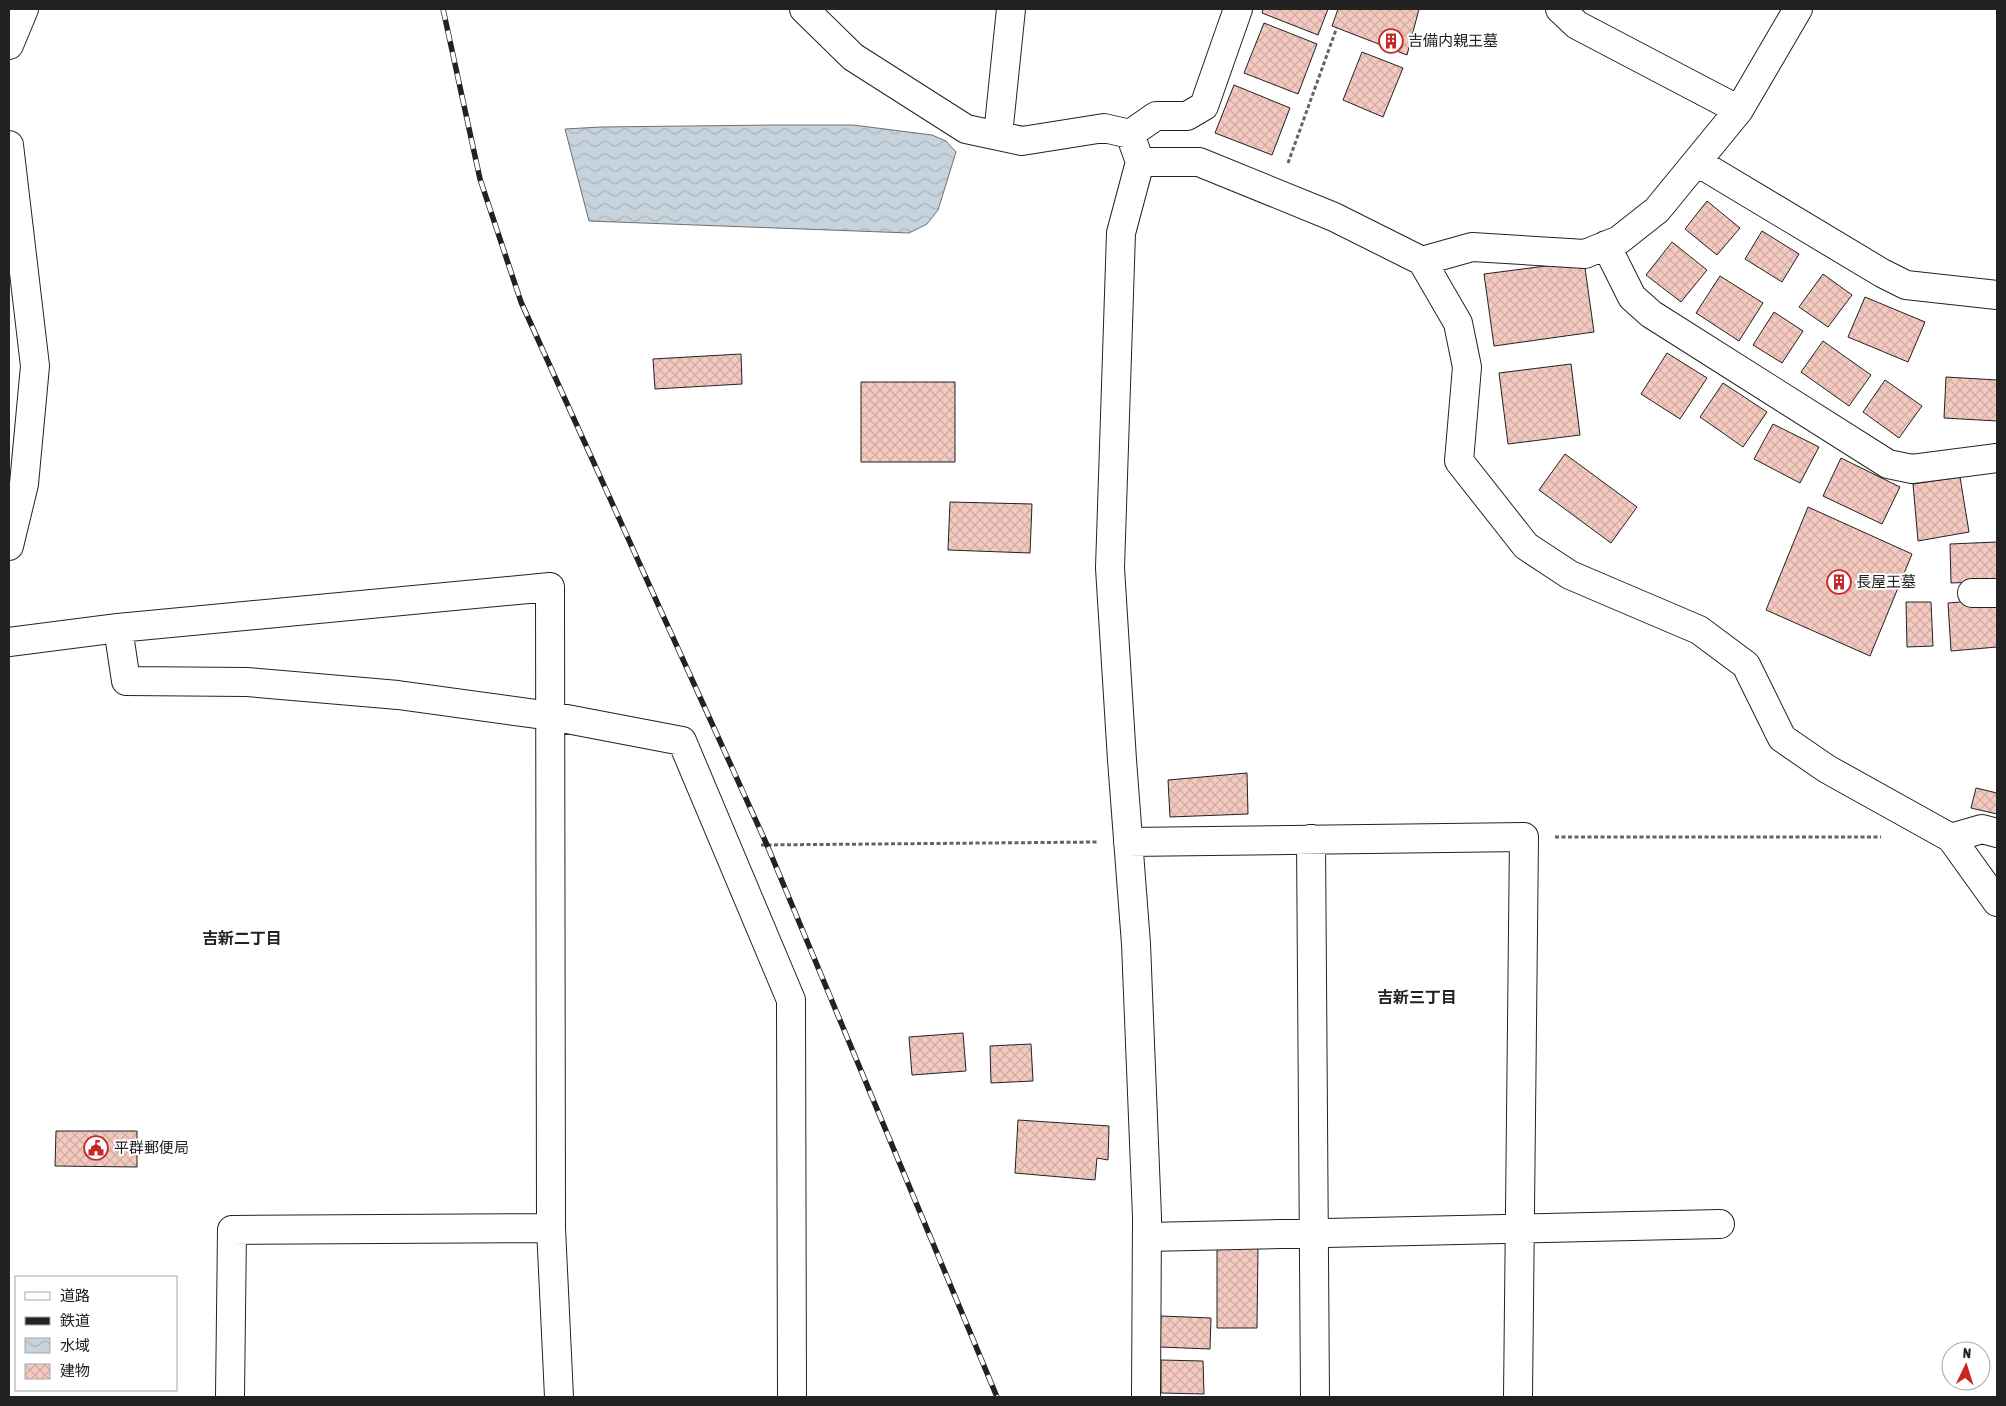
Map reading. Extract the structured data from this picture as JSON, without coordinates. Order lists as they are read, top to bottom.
{
  "districts": ["吉新二丁目", "吉新三丁目"],
  "places": {
    "building": ["吉備内親王墓", "長屋王墓"],
    "public building": ["平群郵便局"]
  },
  "legend": [
    "道路",
    "鉄道",
    "水域",
    "建物"
  ],
  "north": "top"
}
